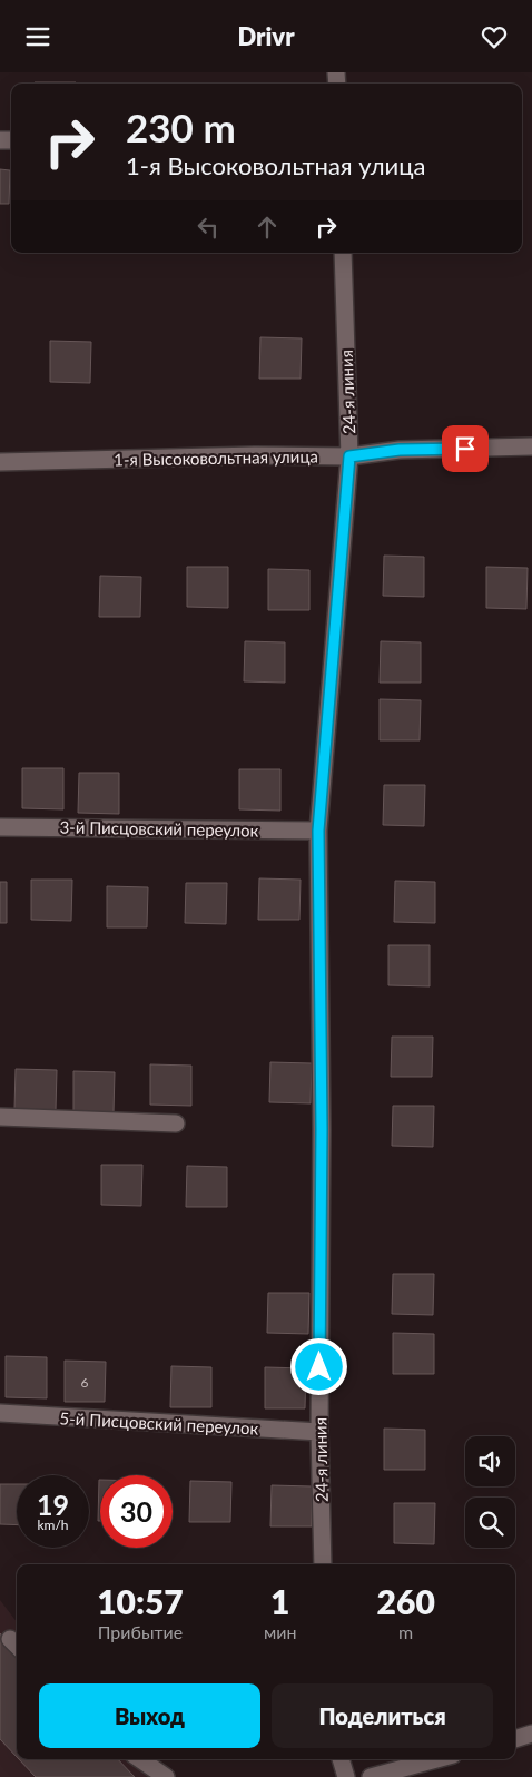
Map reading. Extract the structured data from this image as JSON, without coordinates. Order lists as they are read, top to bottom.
{
  "streets": {
    "street": [
      "24-я линия",
      "1-я Высоковольтная улица",
      "3-й Писцовский переулок",
      "5-й Писцовский переулок"
    ]
  },
  "crossings": [
    ["24-я линия", "1-я Высоковольтная улица"],
    ["24-я линия", "3-й Писцовский переулок"],
    ["24-я линия", "5-й Писцовский переулок"]
  ],
  "house_numbers": ["6"],
  "page": {
    "header": "Drivr",
    "turn": ["230 m", "1-я Высоковольтная улица"],
    "speed": "19 km/h",
    "limit": "30",
    "eta": [
      "10:57",
      "Прибытие",
      "1",
      "мин",
      "260",
      "m"
    ],
    "buttons": ["Выход", "Поделиться"]
  }
}
